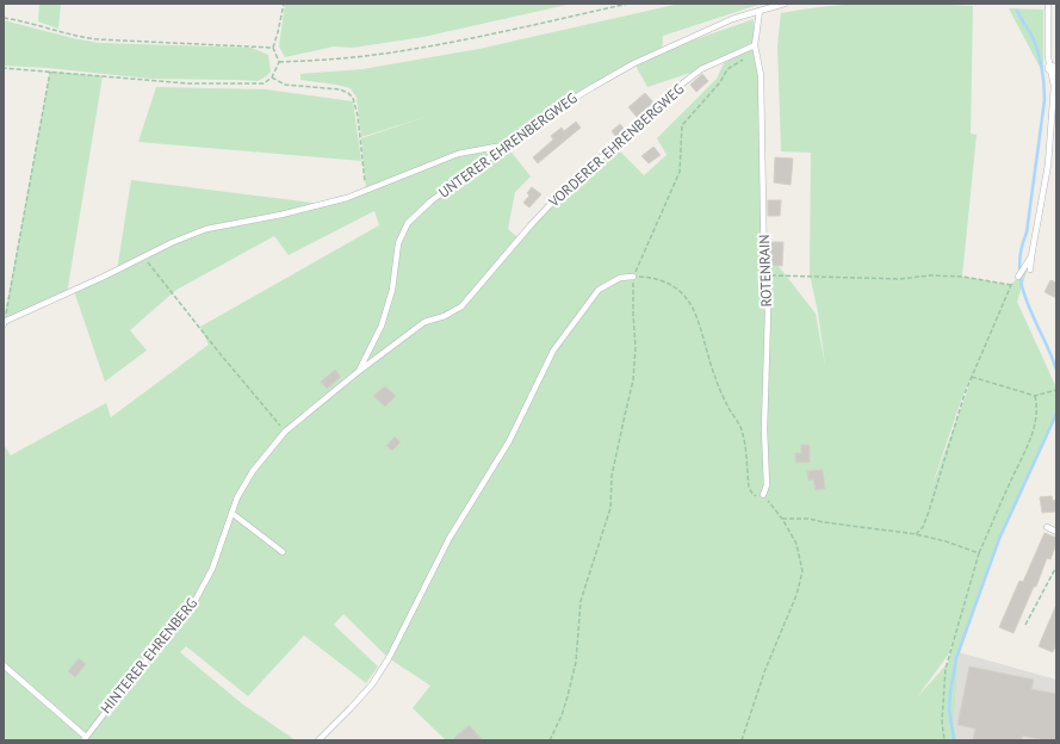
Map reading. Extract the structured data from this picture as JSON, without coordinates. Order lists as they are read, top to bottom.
{
  "streets": {
    "lane": [
      "UNTERER EHRENBERGWEG",
      "VORDERER EHRENBERGWEG",
      "ROTENRAIN",
      "HINTERER EHRENBERG"
    ]
  },
  "crossings": [
    ["UNTERER EHRENBERGWEG", "VORDERER EHRENBERGWEG"],
    ["UNTERER EHRENBERGWEG", "HINTERER EHRENBERG"],
    ["VORDERER EHRENBERGWEG", "ROTENRAIN"],
    ["VORDERER EHRENBERGWEG", "HINTERER EHRENBERG"]
  ]
}
